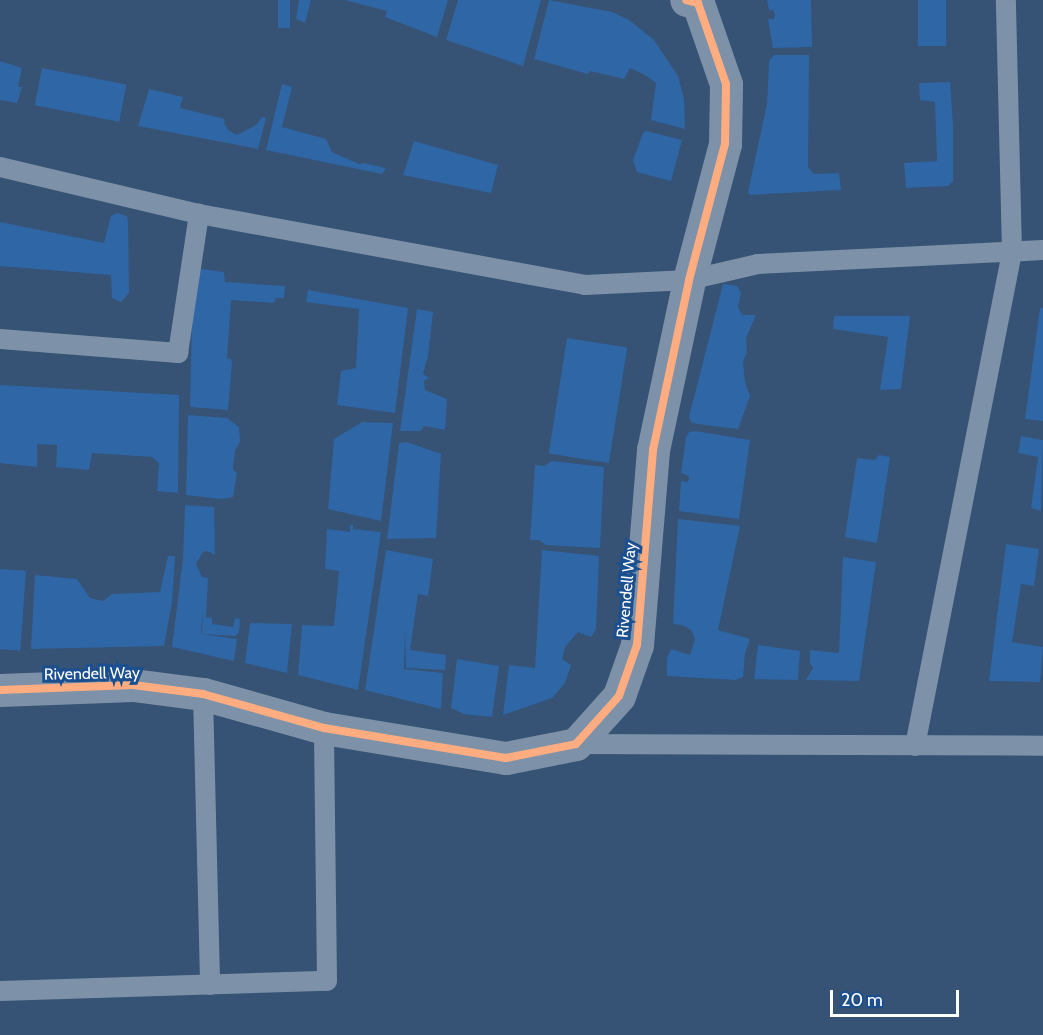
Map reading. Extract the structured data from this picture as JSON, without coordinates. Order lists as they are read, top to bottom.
{
  "streets": {
    "street": ["Rivendell Way"]
  },
  "scale_bar": "20 m"
}
